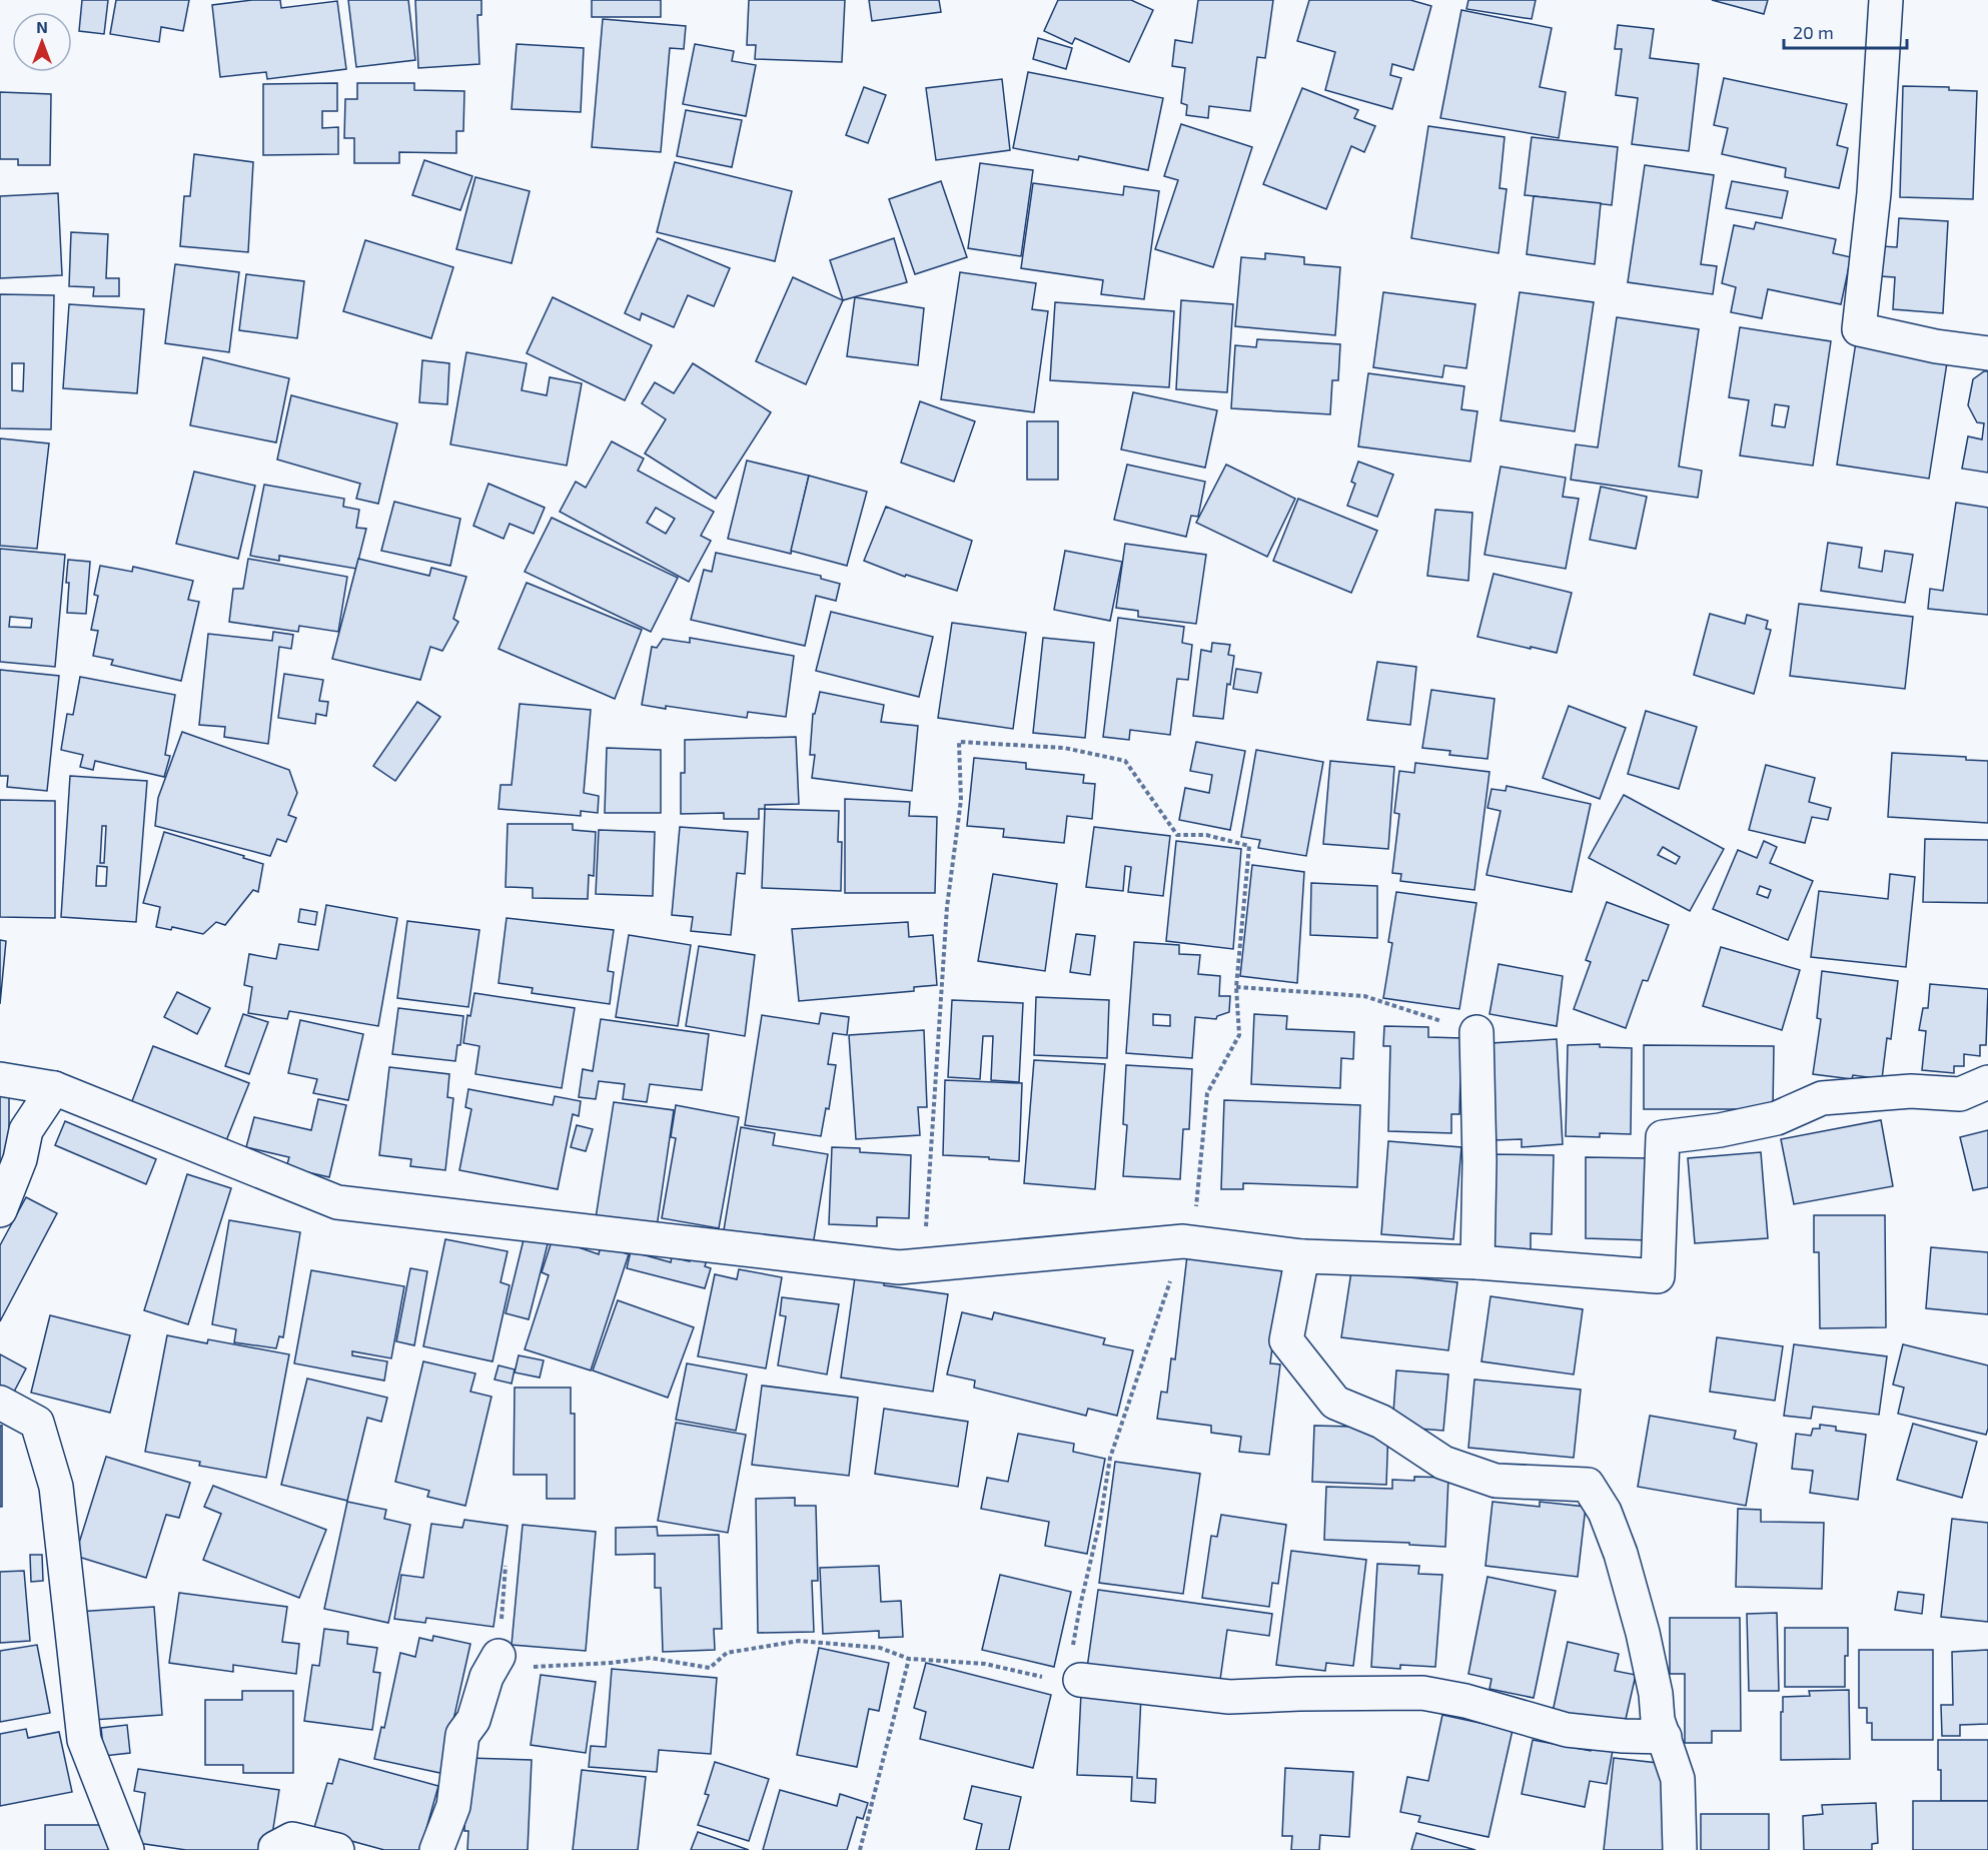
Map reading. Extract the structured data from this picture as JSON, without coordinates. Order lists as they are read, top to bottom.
{
  "scale_bar": "20 m",
  "north": "top"
}
